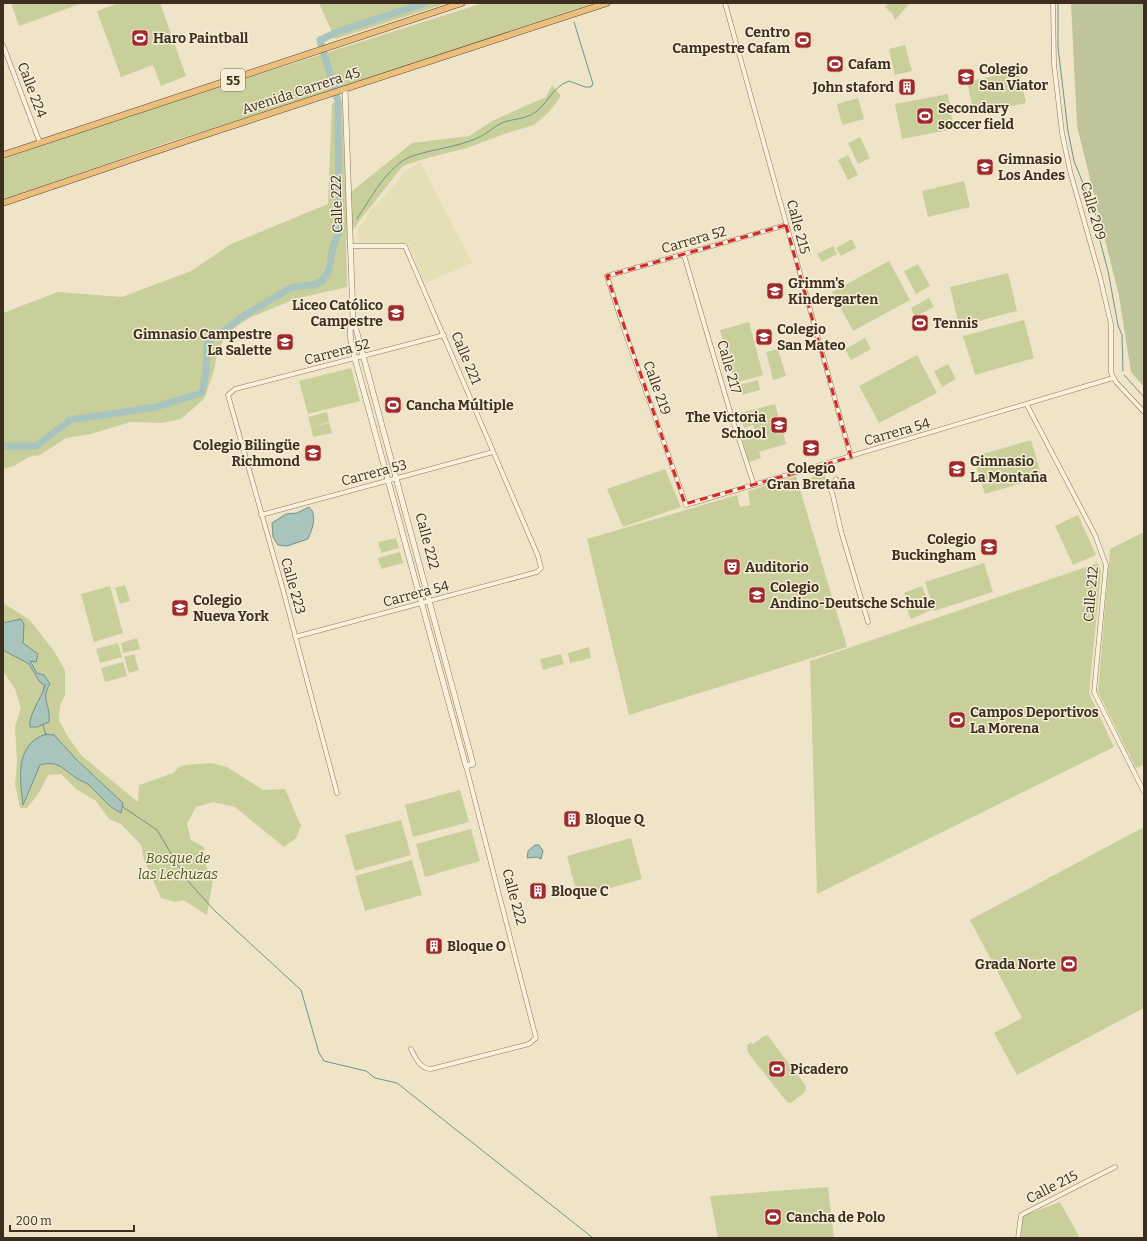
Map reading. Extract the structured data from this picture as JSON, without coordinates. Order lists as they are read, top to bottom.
{
  "streets": {
    "highway": ["55", "Avenida Carrera 45"],
    "street": [
      "Calle 224",
      "Calle 222",
      "Calle 209",
      "Calle 215",
      "Carrera 52",
      "Calle 221",
      "Calle 217",
      "Calle 219",
      "Carrera 54",
      "Carrera 53",
      "Calle 223",
      "Calle 212"
    ]
  },
  "crossings": [
    ["55", "Calle 224"],
    ["Avenida Carrera 45", "Calle 222"],
    ["Calle 222", "Carrera 52"],
    ["Calle 222", "Calle 221"],
    ["Calle 222", "Carrera 54"],
    ["Calle 222", "Carrera 53"],
    ["Calle 209", "Carrera 54"],
    ["Calle 215", "Carrera 52"],
    ["Calle 215", "Carrera 54"],
    ["Carrera 52", "Calle 221"],
    ["Carrera 52", "Calle 217"],
    ["Carrera 52", "Calle 219"],
    ["Carrera 52", "Calle 223"],
    ["Calle 221", "Carrera 54"],
    ["Calle 221", "Carrera 53"],
    ["Calle 217", "Carrera 54"],
    ["Calle 219", "Carrera 54"],
    ["Carrera 54", "Calle 223"],
    ["Carrera 54", "Calle 212"],
    ["Carrera 53", "Calle 223"]
  ],
  "parks": ["Bosque de las Lechuzas"],
  "places": {
    "sports": [
      "Haro Paintball",
      "Centro Campestre Cafam",
      "Cafam",
      "Secondary soccer field",
      "Tennis",
      "Cancha Múltiple",
      "Campos Deportivos La Morena",
      "Grada Norte",
      "Picadero",
      "Cancha de Polo"
    ],
    "school or university": [
      "Colegio San Viator",
      "Gimnasio Los Andes",
      "Grimm's Kindergarten",
      "Liceo Católico Campestre",
      "Colegio San Mateo",
      "Gimnasio Campestre La Salette",
      "The Victoria School",
      "Colegio Gran Bretaña",
      "Colegio Bilingüe Richmond",
      "Gimnasio La Montaña",
      "Colegio Buckingham",
      "Colegio Andino-Deutsche Schule",
      "Colegio Nueva York"
    ],
    "building": [
      "John staford",
      "Bloque Q",
      "Bloque C",
      "Bloque O"
    ],
    "theatre": ["Auditorio"]
  },
  "scale_bar": "200 m"
}
